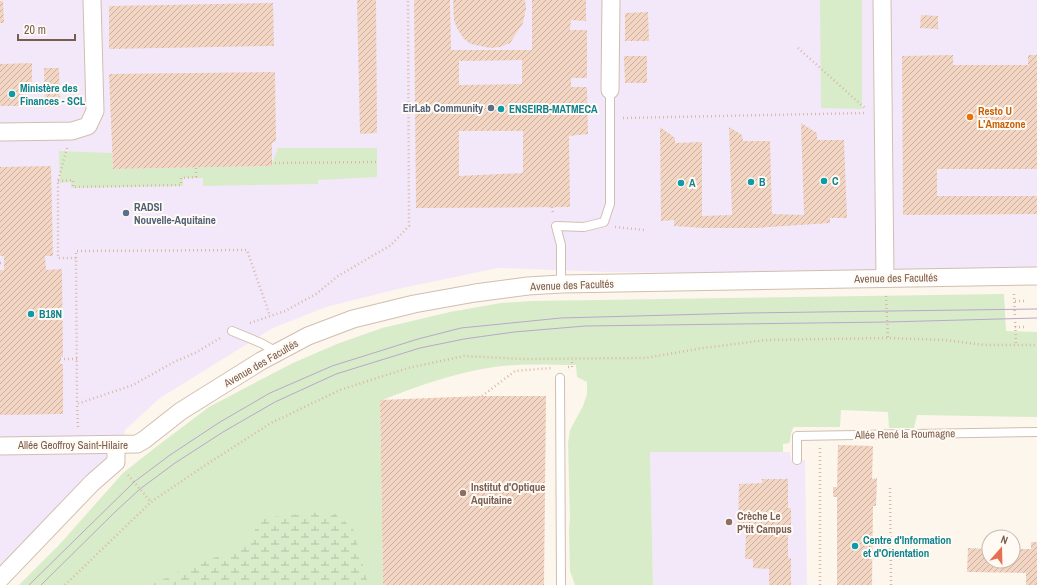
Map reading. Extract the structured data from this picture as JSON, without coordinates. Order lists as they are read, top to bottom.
{
  "streets": {
    "street": ["Avenue des Facultés", "Allée Geoffroy Saint-Hilaire"],
    "lane": ["Allée René la Roumagne"]
  },
  "crossings": [
    ["Avenue des Facultés", "Allée Geoffroy Saint-Hilaire"]
  ],
  "places": [
    "Ministère des Finances - SCL",
    "EirLab Community",
    "ENSEIRB-MATMECA",
    "Resto U L’Amazone",
    "C",
    "B",
    "A",
    "RADSI Nouvelle-Aquitaine",
    "B18N",
    "Institut d'Optique Aquitaine",
    "Crèche Le P'tit Campus",
    "Centre d'Information et d'Orientation"
  ],
  "scale_bar": "20 m",
  "north": "top"
}
